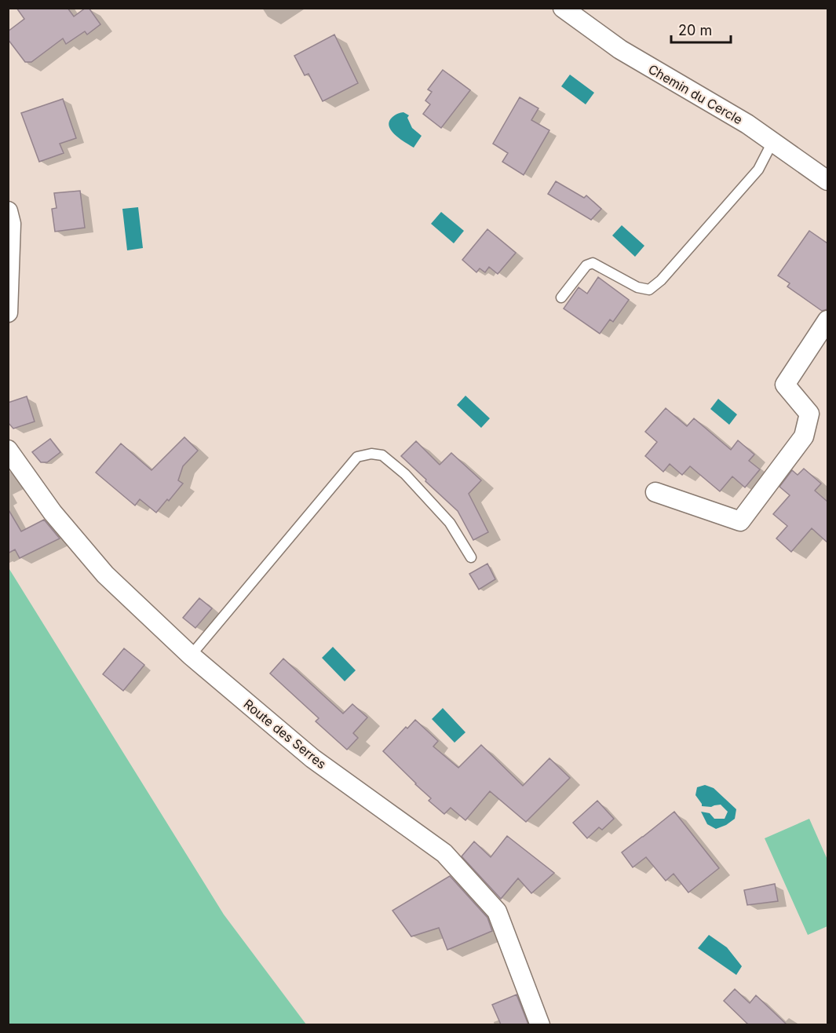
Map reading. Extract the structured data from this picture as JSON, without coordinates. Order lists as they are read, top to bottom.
{
  "streets": {
    "street": ["Chemin du Cercle", "Route des Serres"]
  },
  "scale_bar": "20 m"
}
